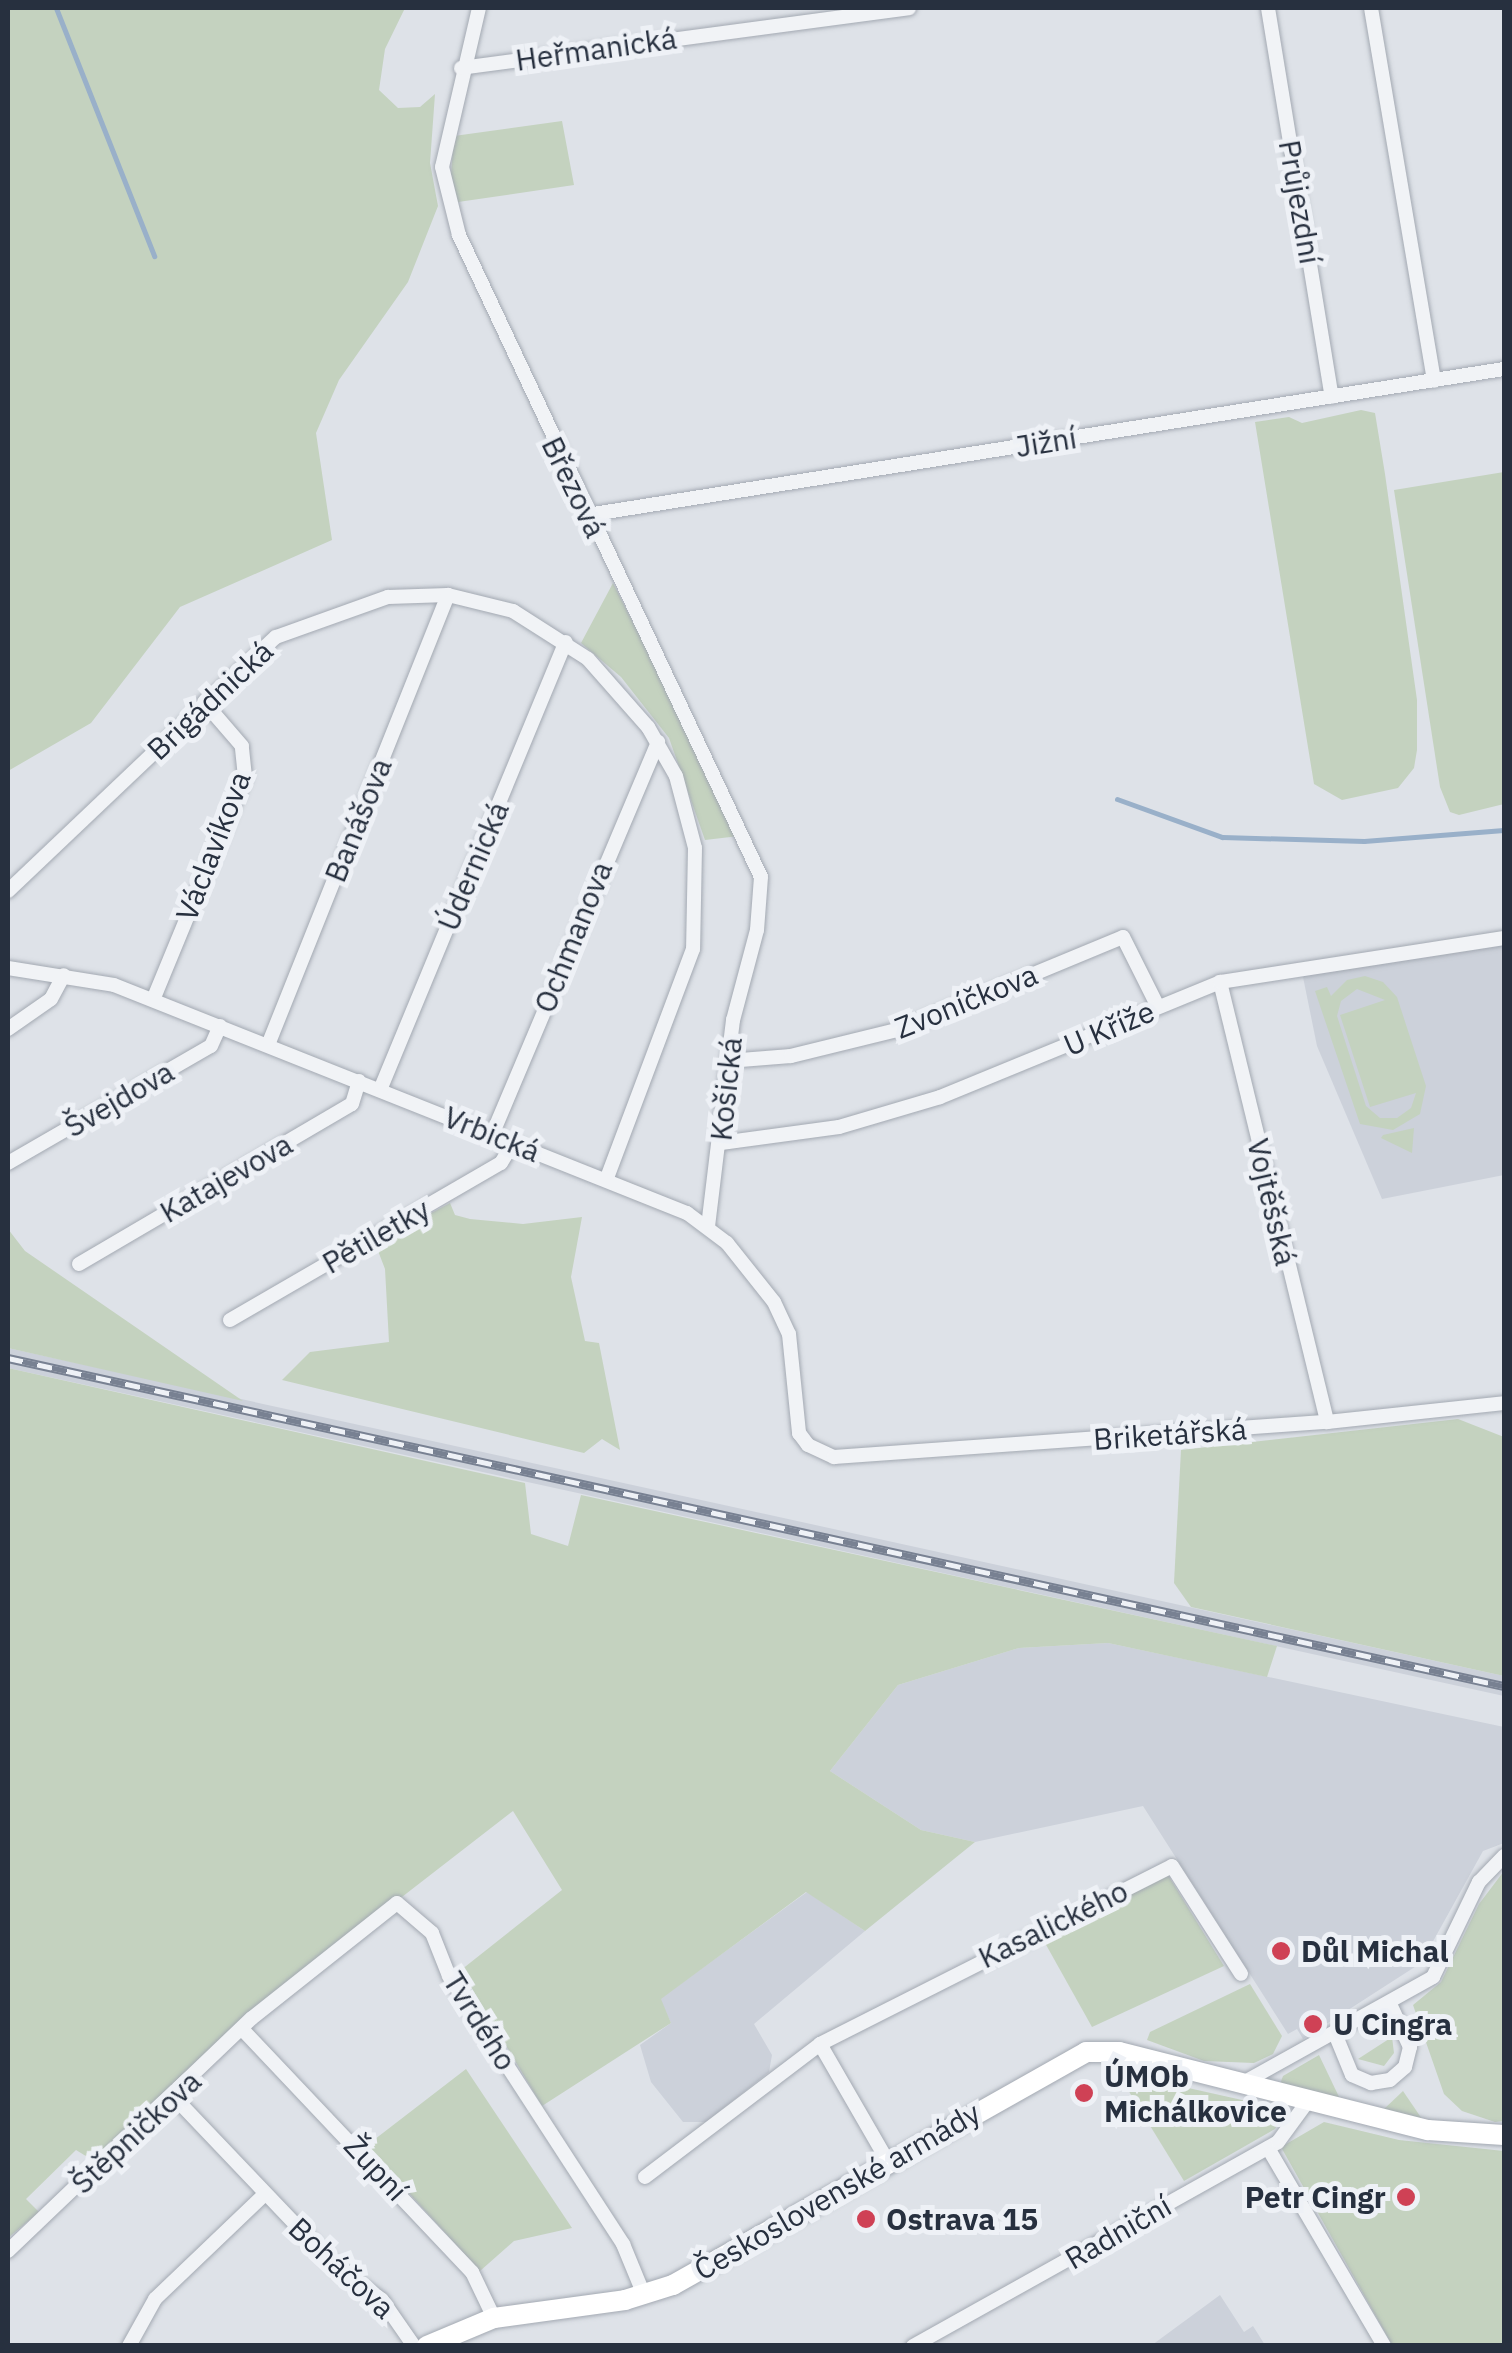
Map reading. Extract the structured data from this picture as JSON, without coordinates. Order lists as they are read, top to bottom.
{
  "streets": {
    "street": [
      "Heřmanická",
      "Průjezdní",
      "Jižní",
      "Březová",
      "Brigádnická",
      "Banášova",
      "Václavíkova",
      "Údernická",
      "Ochmanova",
      "Zvoníčkova",
      "U Kříže",
      "Košická",
      "Švejdova",
      "Vrbická",
      "Katajevova",
      "Vojtěšská",
      "Pětiletky",
      "Briketářská",
      "Kasalického",
      "Tvrdého",
      "Štěpničkova",
      "Župní",
      "Československé armády",
      "Radniční",
      "Boháčova"
    ]
  },
  "crossings": [
    ["Heřmanická", "Březová"],
    ["Průjezdní", "Jižní"],
    ["Jižní", "Březová"],
    ["Březová", "Košická"],
    ["Brigádnická", "Banášova"],
    ["Brigádnická", "Václavíkova"],
    ["Brigádnická", "Údernická"],
    ["Brigádnická", "Ochmanova"],
    ["Brigádnická", "Vrbická"],
    ["Banášova", "Vrbická"],
    ["Václavíkova", "Vrbická"],
    ["Údernická", "Vrbická"],
    ["Ochmanova", "Vrbická"],
    ["Zvoníčkova", "U Kříže"],
    ["Zvoníčkova", "Košická"],
    ["U Kříže", "Košická"],
    ["U Kříže", "Vojtěšská"],
    ["Košická", "Vrbická"],
    ["Švejdova", "Vrbická"],
    ["Vrbická", "Katajevova"],
    ["Vrbická", "Pětiletky"],
    ["Vrbická", "Briketářská"],
    ["Vojtěšská", "Briketářská"],
    ["Tvrdého", "Štěpničkova"],
    ["Tvrdého", "Československé armády"],
    ["Štěpničkova", "Župní"],
    ["Štěpničkova", "Boháčova"],
    ["Župní", "Československé armády"],
    ["Československé armády", "Radniční"]
  ],
  "places": [
    "Důl Michal",
    "U Cingra",
    "ÚMOb Michálkovice",
    "Petr Cingr",
    "Ostrava 15"
  ]
}
